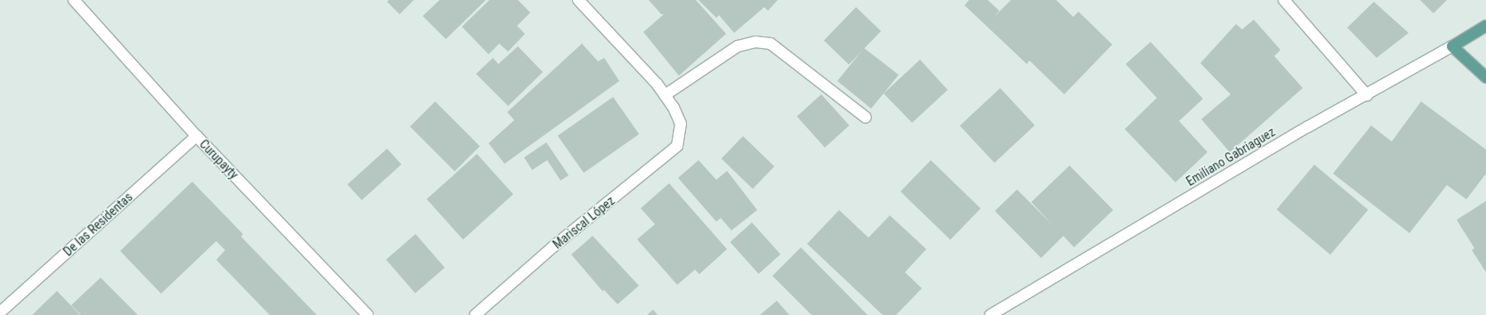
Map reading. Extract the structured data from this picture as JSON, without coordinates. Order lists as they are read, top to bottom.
{
  "streets": {
    "main road": ["Emiliano Gabriaguez"],
    "street": ["Curupayty", "Mariscal López", "De las Residentas"]
  },
  "crossings": [
    ["Curupayty", "De las Residentas"]
  ]
}
